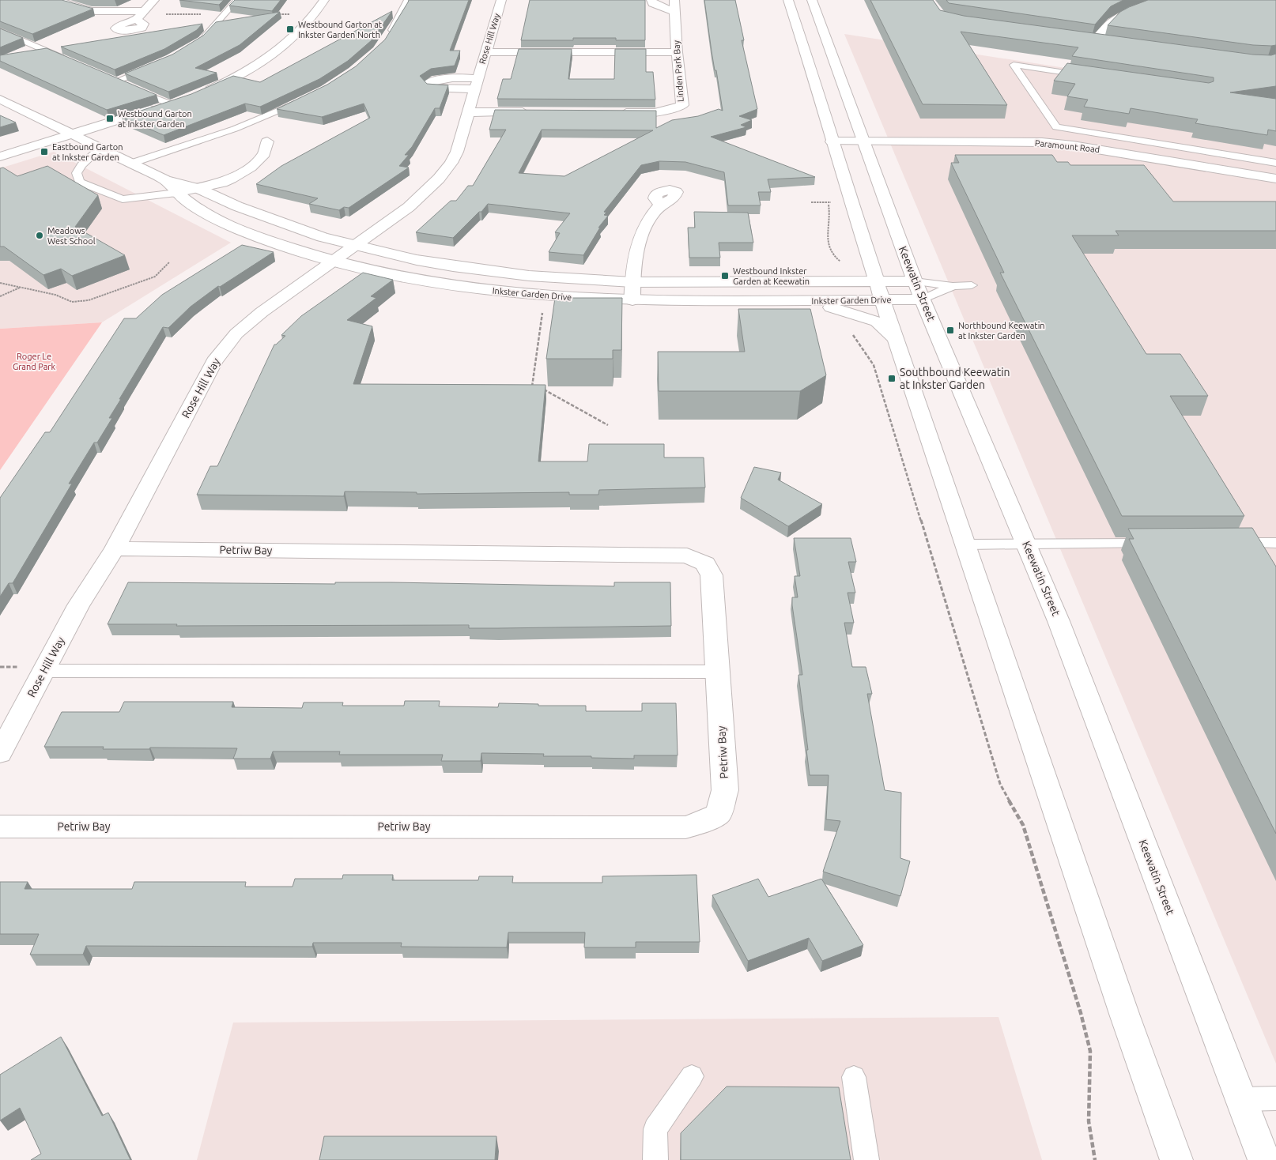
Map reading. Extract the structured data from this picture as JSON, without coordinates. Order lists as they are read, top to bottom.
{
  "streets": {
    "street": [
      "Rose Hill Way",
      "Linden Park Bay",
      "Paramount Road",
      "Keewatin Street",
      "Inkster Garden Drive",
      "Petriw Bay"
    ]
  },
  "crossings": [
    ["Rose Hill Way", "Inkster Garden Drive"],
    ["Rose Hill Way", "Petriw Bay"],
    ["Paramount Road", "Keewatin Street"],
    ["Keewatin Street", "Inkster Garden Drive"]
  ],
  "parks": ["Roger Le Grand Park"],
  "places": {
    "transit": [
      "Westbound Garton at Inkster Garden North",
      "Westbound Garton at Inkster Garden",
      "Eastbound Garton at Inkster Garden",
      "Westbound Inkster Garden at Keewatin",
      "Northbound Keewatin at Inkster Garden",
      "Southbound Keewatin at Inkster Garden"
    ],
    "other": ["Meadows West School"]
  }
}
